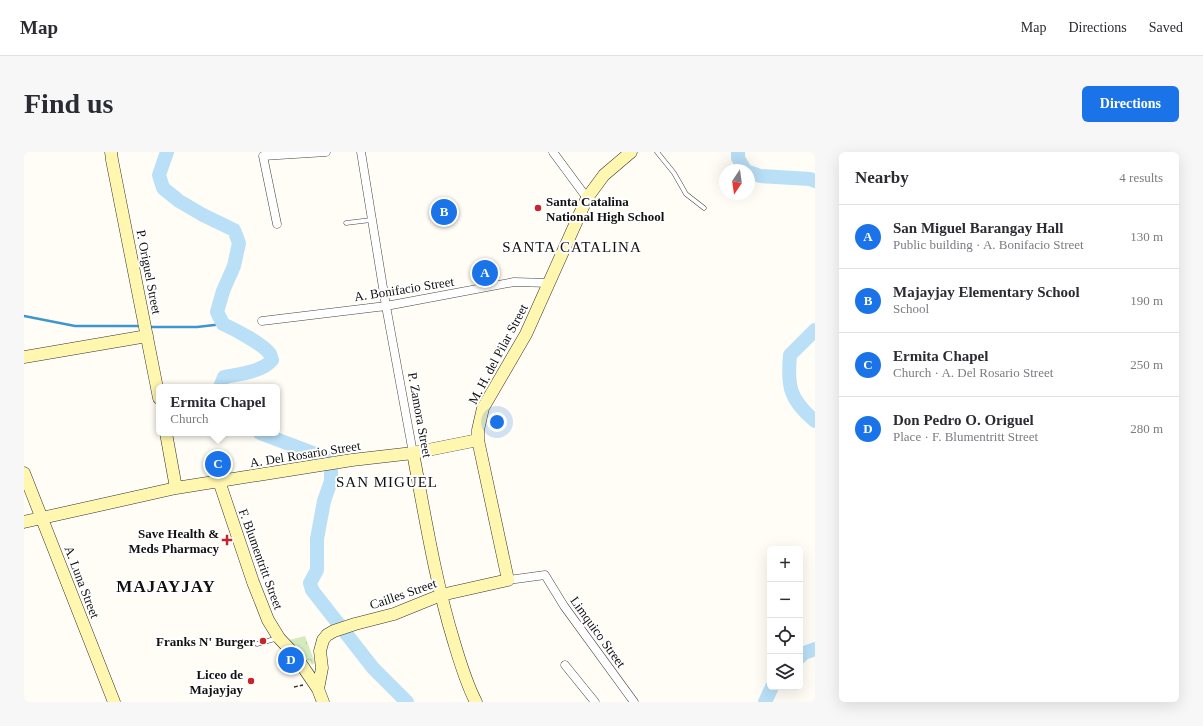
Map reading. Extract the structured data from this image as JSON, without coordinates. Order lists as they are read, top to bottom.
{
  "streets": {
    "main road": [
      "P. Origuel Street",
      "M. H. del Pilar Street",
      "P. Zamora Street",
      "A. Del Rosario Street",
      "F. Blumentritt Street",
      "A. Luna Street",
      "Cailles Street"
    ],
    "street": ["A. Bonifacio Street", "Limquico Street"]
  },
  "crossings": [
    ["A. Bonifacio Street", "M. H. del Pilar Street"],
    ["A. Bonifacio Street", "P. Zamora Street"],
    ["M. H. del Pilar Street", "A. Del Rosario Street"],
    ["M. H. del Pilar Street", "Cailles Street"],
    ["P. Zamora Street", "A. Del Rosario Street"],
    ["P. Zamora Street", "Cailles Street"],
    ["A. Del Rosario Street", "F. Blumentritt Street"],
    ["A. Del Rosario Street", "A. Luna Street"],
    ["F. Blumentritt Street", "Cailles Street"],
    ["Cailles Street", "Limquico Street"]
  ],
  "districts": ["SANTA CATALINA", "SAN MIGUEL", "MAJAYJAY"],
  "places": {
    "other": ["Santa Catalina National High School", "Franks N' Burger", "Liceo de Majayjay"],
    "health": ["Save Health & Meds Pharmacy"]
  },
  "north": "bottom",
  "page": {
    "header": "Map",
    "nav": ["Map", "Directions", "Saved"],
    "buttons": "Directions",
    "title": "Find us",
    "heading": ["Nearby", "4 results"],
    "pins": [
      "B",
      "A",
      "C",
      "D"
    ],
    "list": [
      {
        "mark": "A",
        "name": "San Miguel Barangay Hall",
        "note": "Public building · A. Bonifacio Street",
        "value": "130 m"
      },
      {
        "mark": "B",
        "name": "Majayjay Elementary School",
        "note": "School",
        "value": "190 m"
      },
      {
        "mark": "C",
        "name": "Ermita Chapel",
        "note": "Church · A. Del Rosario Street",
        "value": "250 m"
      },
      {
        "mark": "D",
        "name": "Don Pedro O. Origuel",
        "note": "Place · F. Blumentritt Street",
        "value": "280 m"
      }
    ],
    "popup": ["Ermita Chapel", "Church"],
    "map_buttons": ["+", "−"]
  }
}
